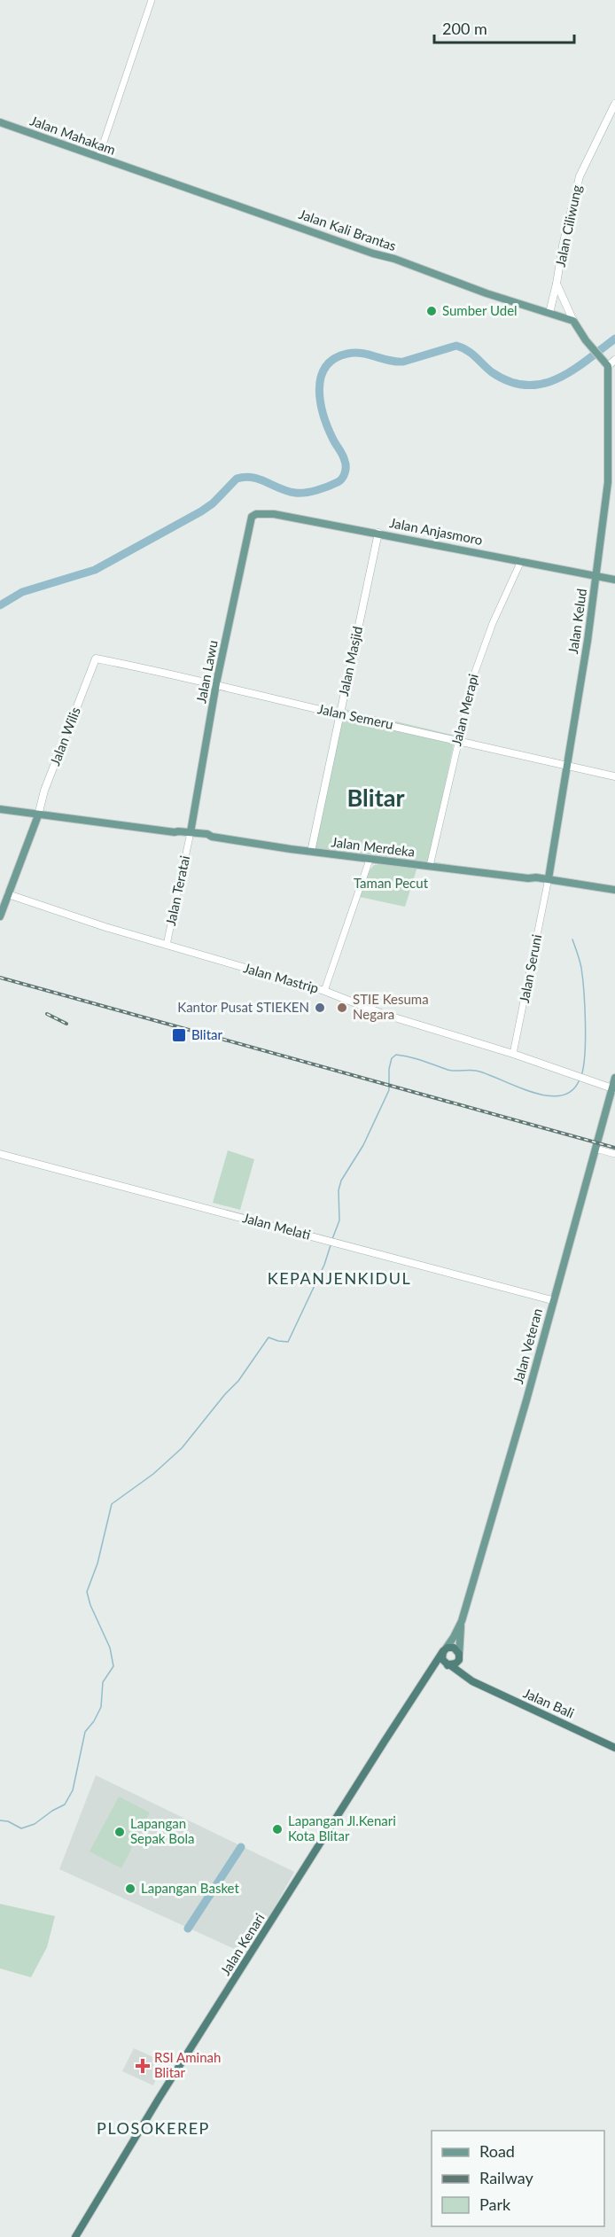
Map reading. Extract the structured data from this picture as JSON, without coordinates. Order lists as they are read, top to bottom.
{
  "streets": {
    "highway": ["Jalan Bali", "Jalan Kenari"],
    "main road": [
      "Jalan Mahakam",
      "Jalan Ciliwung",
      "Jalan Kali Brantas",
      "Jalan Anjasmoro",
      "Jalan Kelud",
      "Jalan Masjid",
      "Jalan Lawu",
      "Jalan Semeru",
      "Jalan Wilis",
      "Jalan Merdeka",
      "Jalan Mastrip",
      "Jalan Melati",
      "Jalan Veteran"
    ],
    "street": ["Jalan Merapi", "Jalan Teratai", "Jalan Seruni"]
  },
  "crossings": [
    ["Jalan Mahakam", "Jalan Kali Brantas"],
    ["Jalan Ciliwung", "Jalan Kali Brantas"],
    ["Jalan Anjasmoro", "Jalan Kelud"],
    ["Jalan Anjasmoro", "Jalan Masjid"],
    ["Jalan Anjasmoro", "Jalan Lawu"],
    ["Jalan Anjasmoro", "Jalan Merapi"],
    ["Jalan Kelud", "Jalan Semeru"],
    ["Jalan Kelud", "Jalan Merdeka"],
    ["Jalan Kelud", "Jalan Seruni"],
    ["Jalan Masjid", "Jalan Semeru"],
    ["Jalan Masjid", "Jalan Merdeka"],
    ["Jalan Lawu", "Jalan Semeru"],
    ["Jalan Lawu", "Jalan Merdeka"],
    ["Jalan Lawu", "Jalan Teratai"],
    ["Jalan Merapi", "Jalan Semeru"],
    ["Jalan Merapi", "Jalan Merdeka"],
    ["Jalan Semeru", "Jalan Wilis"],
    ["Jalan Wilis", "Jalan Merdeka"],
    ["Jalan Merdeka", "Jalan Teratai"],
    ["Jalan Merdeka", "Jalan Seruni"],
    ["Jalan Teratai", "Jalan Mastrip"],
    ["Jalan Seruni", "Jalan Mastrip"],
    ["Jalan Mastrip", "Jalan Veteran"],
    ["Jalan Melati", "Jalan Veteran"],
    ["Jalan Veteran", "Jalan Bali"],
    ["Jalan Veteran", "Jalan Kenari"],
    ["Jalan Bali", "Jalan Kenari"]
  ],
  "districts": ["Blitar", "KEPANJENKIDUL", "PLOSOKEREP"],
  "parks": ["Taman Pecut"],
  "places": {
    "other": [
      "Sumber Udel",
      "Kantor Pusat STIEKEN",
      "STIE Kesuma Negara",
      "Lapangan Jl.Kenari Kota Blitar",
      "Lapangan Sepak Bola",
      "Lapangan Basket"
    ],
    "transit": ["Blitar"],
    "health": ["RSI Aminah Blitar"]
  },
  "legend": ["Road", "Railway", "Park"],
  "scale_bar": "200 m"
}
